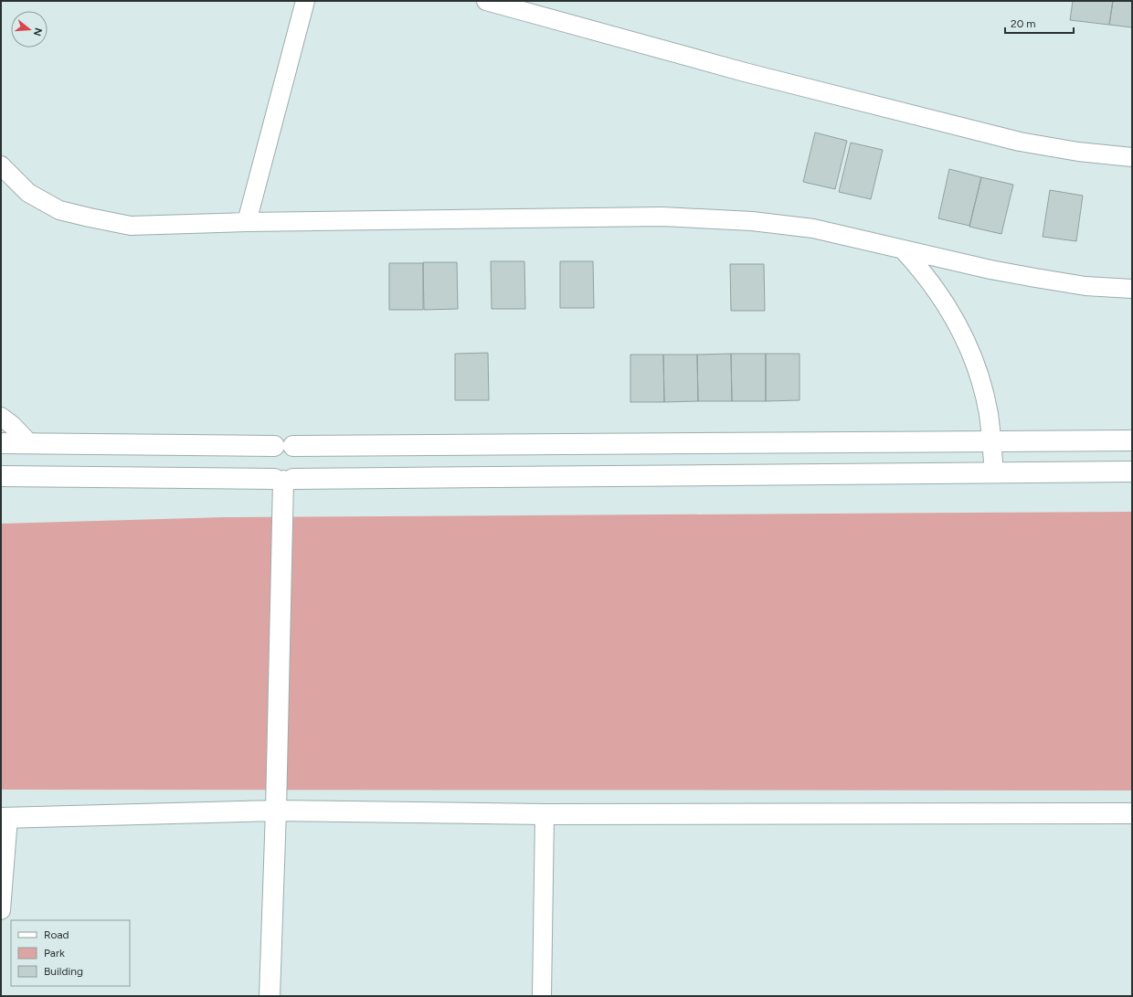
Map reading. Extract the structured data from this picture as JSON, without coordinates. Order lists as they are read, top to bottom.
{
  "legend": ["Road", "Park", "Building"],
  "scale_bar": "20 m",
  "north": "right"
}
